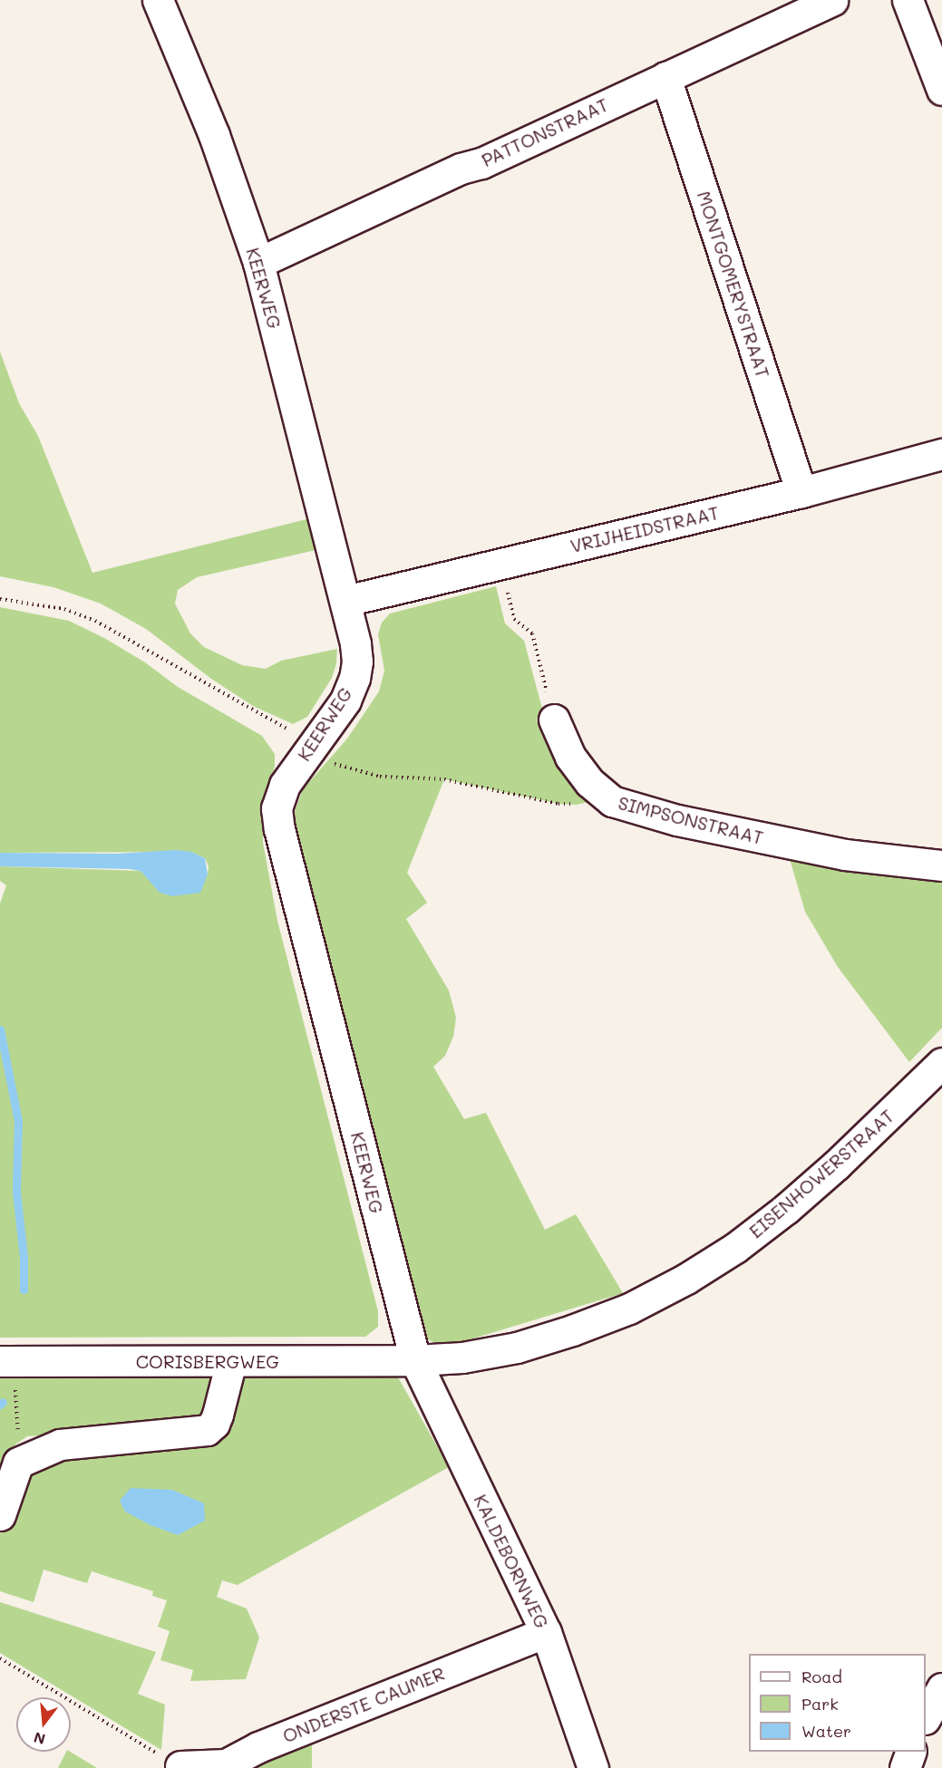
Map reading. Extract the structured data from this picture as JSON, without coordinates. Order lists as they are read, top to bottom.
{
  "streets": {
    "street": [
      "PATTONSTRAAT",
      "MONTGOMERYSTRAAT",
      "KEERWEG",
      "VRIJHEIDSTRAAT",
      "SIMPSONSTRAAT",
      "EISENHOWERSTRAAT",
      "CORISBERGWEG",
      "KALDEBORNWEG",
      "ONDERSTE CAUMER"
    ]
  },
  "crossings": [
    ["PATTONSTRAAT", "MONTGOMERYSTRAAT"],
    ["PATTONSTRAAT", "KEERWEG"],
    ["MONTGOMERYSTRAAT", "VRIJHEIDSTRAAT"],
    ["KEERWEG", "VRIJHEIDSTRAAT"],
    ["KEERWEG", "EISENHOWERSTRAAT"],
    ["KEERWEG", "CORISBERGWEG"],
    ["KEERWEG", "KALDEBORNWEG"],
    ["EISENHOWERSTRAAT", "CORISBERGWEG"],
    ["EISENHOWERSTRAAT", "KALDEBORNWEG"],
    ["CORISBERGWEG", "KALDEBORNWEG"],
    ["KALDEBORNWEG", "ONDERSTE CAUMER"]
  ],
  "legend": ["Road", "Park", "Water"],
  "north": "bottom"
}
